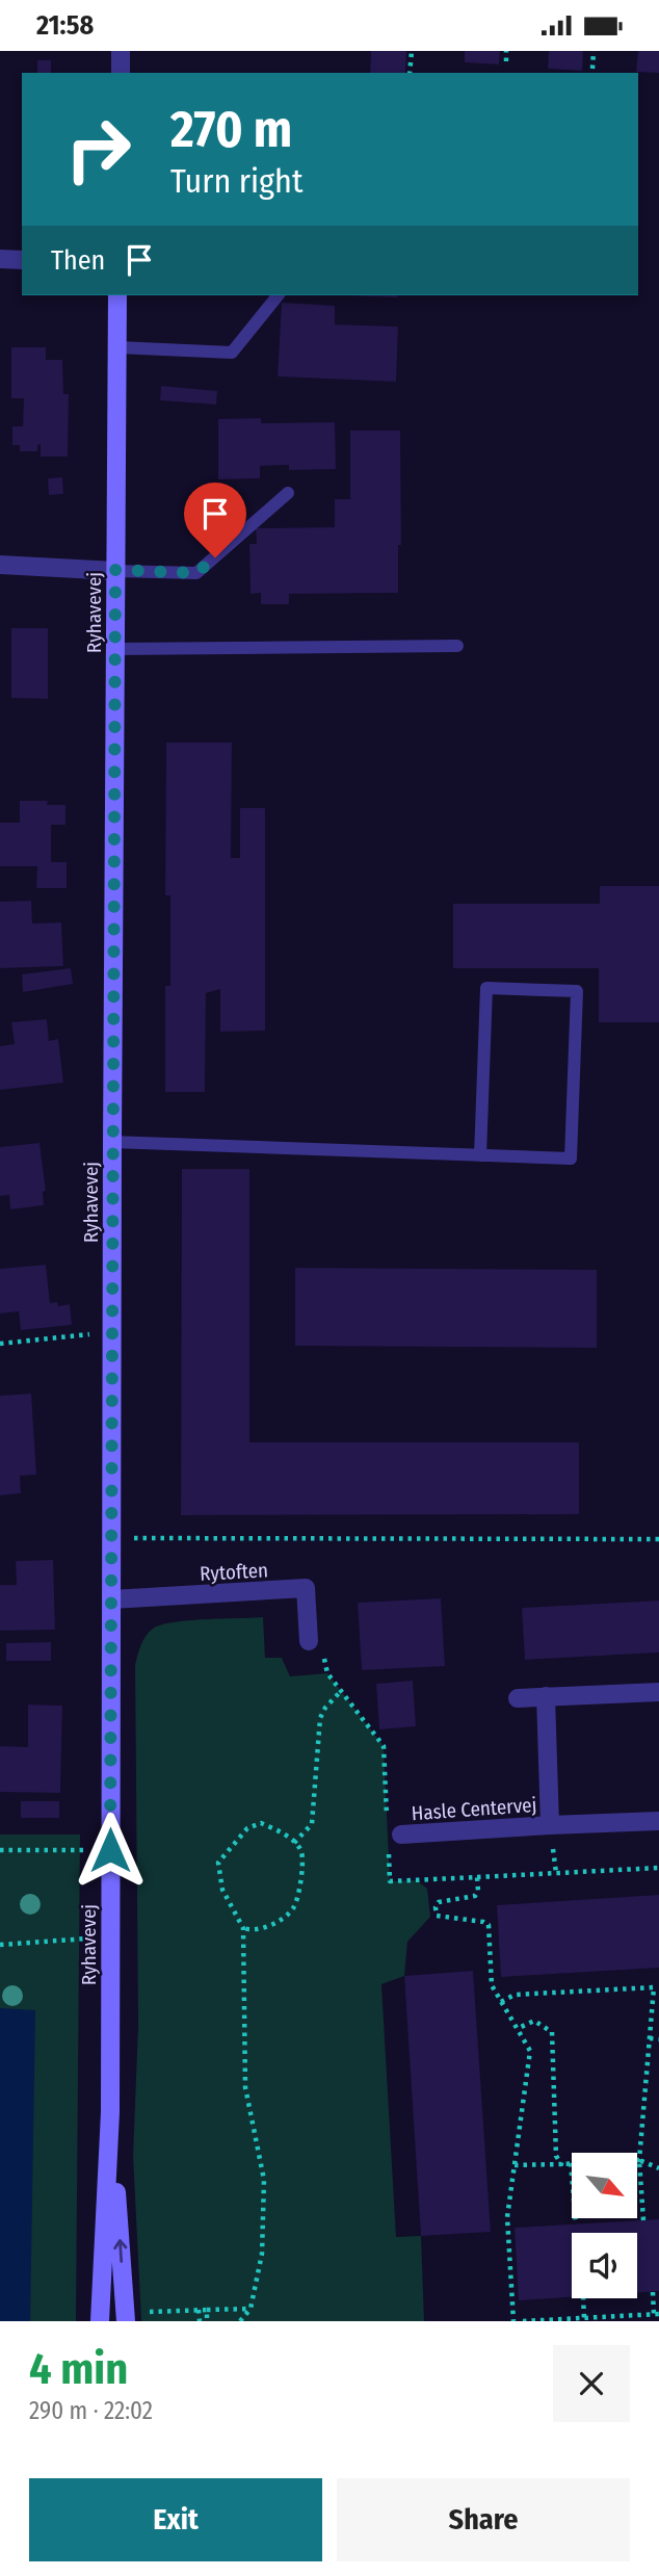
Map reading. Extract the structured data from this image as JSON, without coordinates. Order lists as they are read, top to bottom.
{
  "streets": {
    "street": ["Ryhavevej", "Rytoften", "Hasle Centervej"]
  },
  "crossings": [
    ["Ryhavevej", "Rytoften"]
  ],
  "north": "bottom right",
  "page": {
    "status": "21:58",
    "turn": ["270 m", "Turn right"],
    "then": "Then",
    "heading": ["4 min", "290 m · 22:02"],
    "buttons": ["Exit", "Share"]
  }
}
